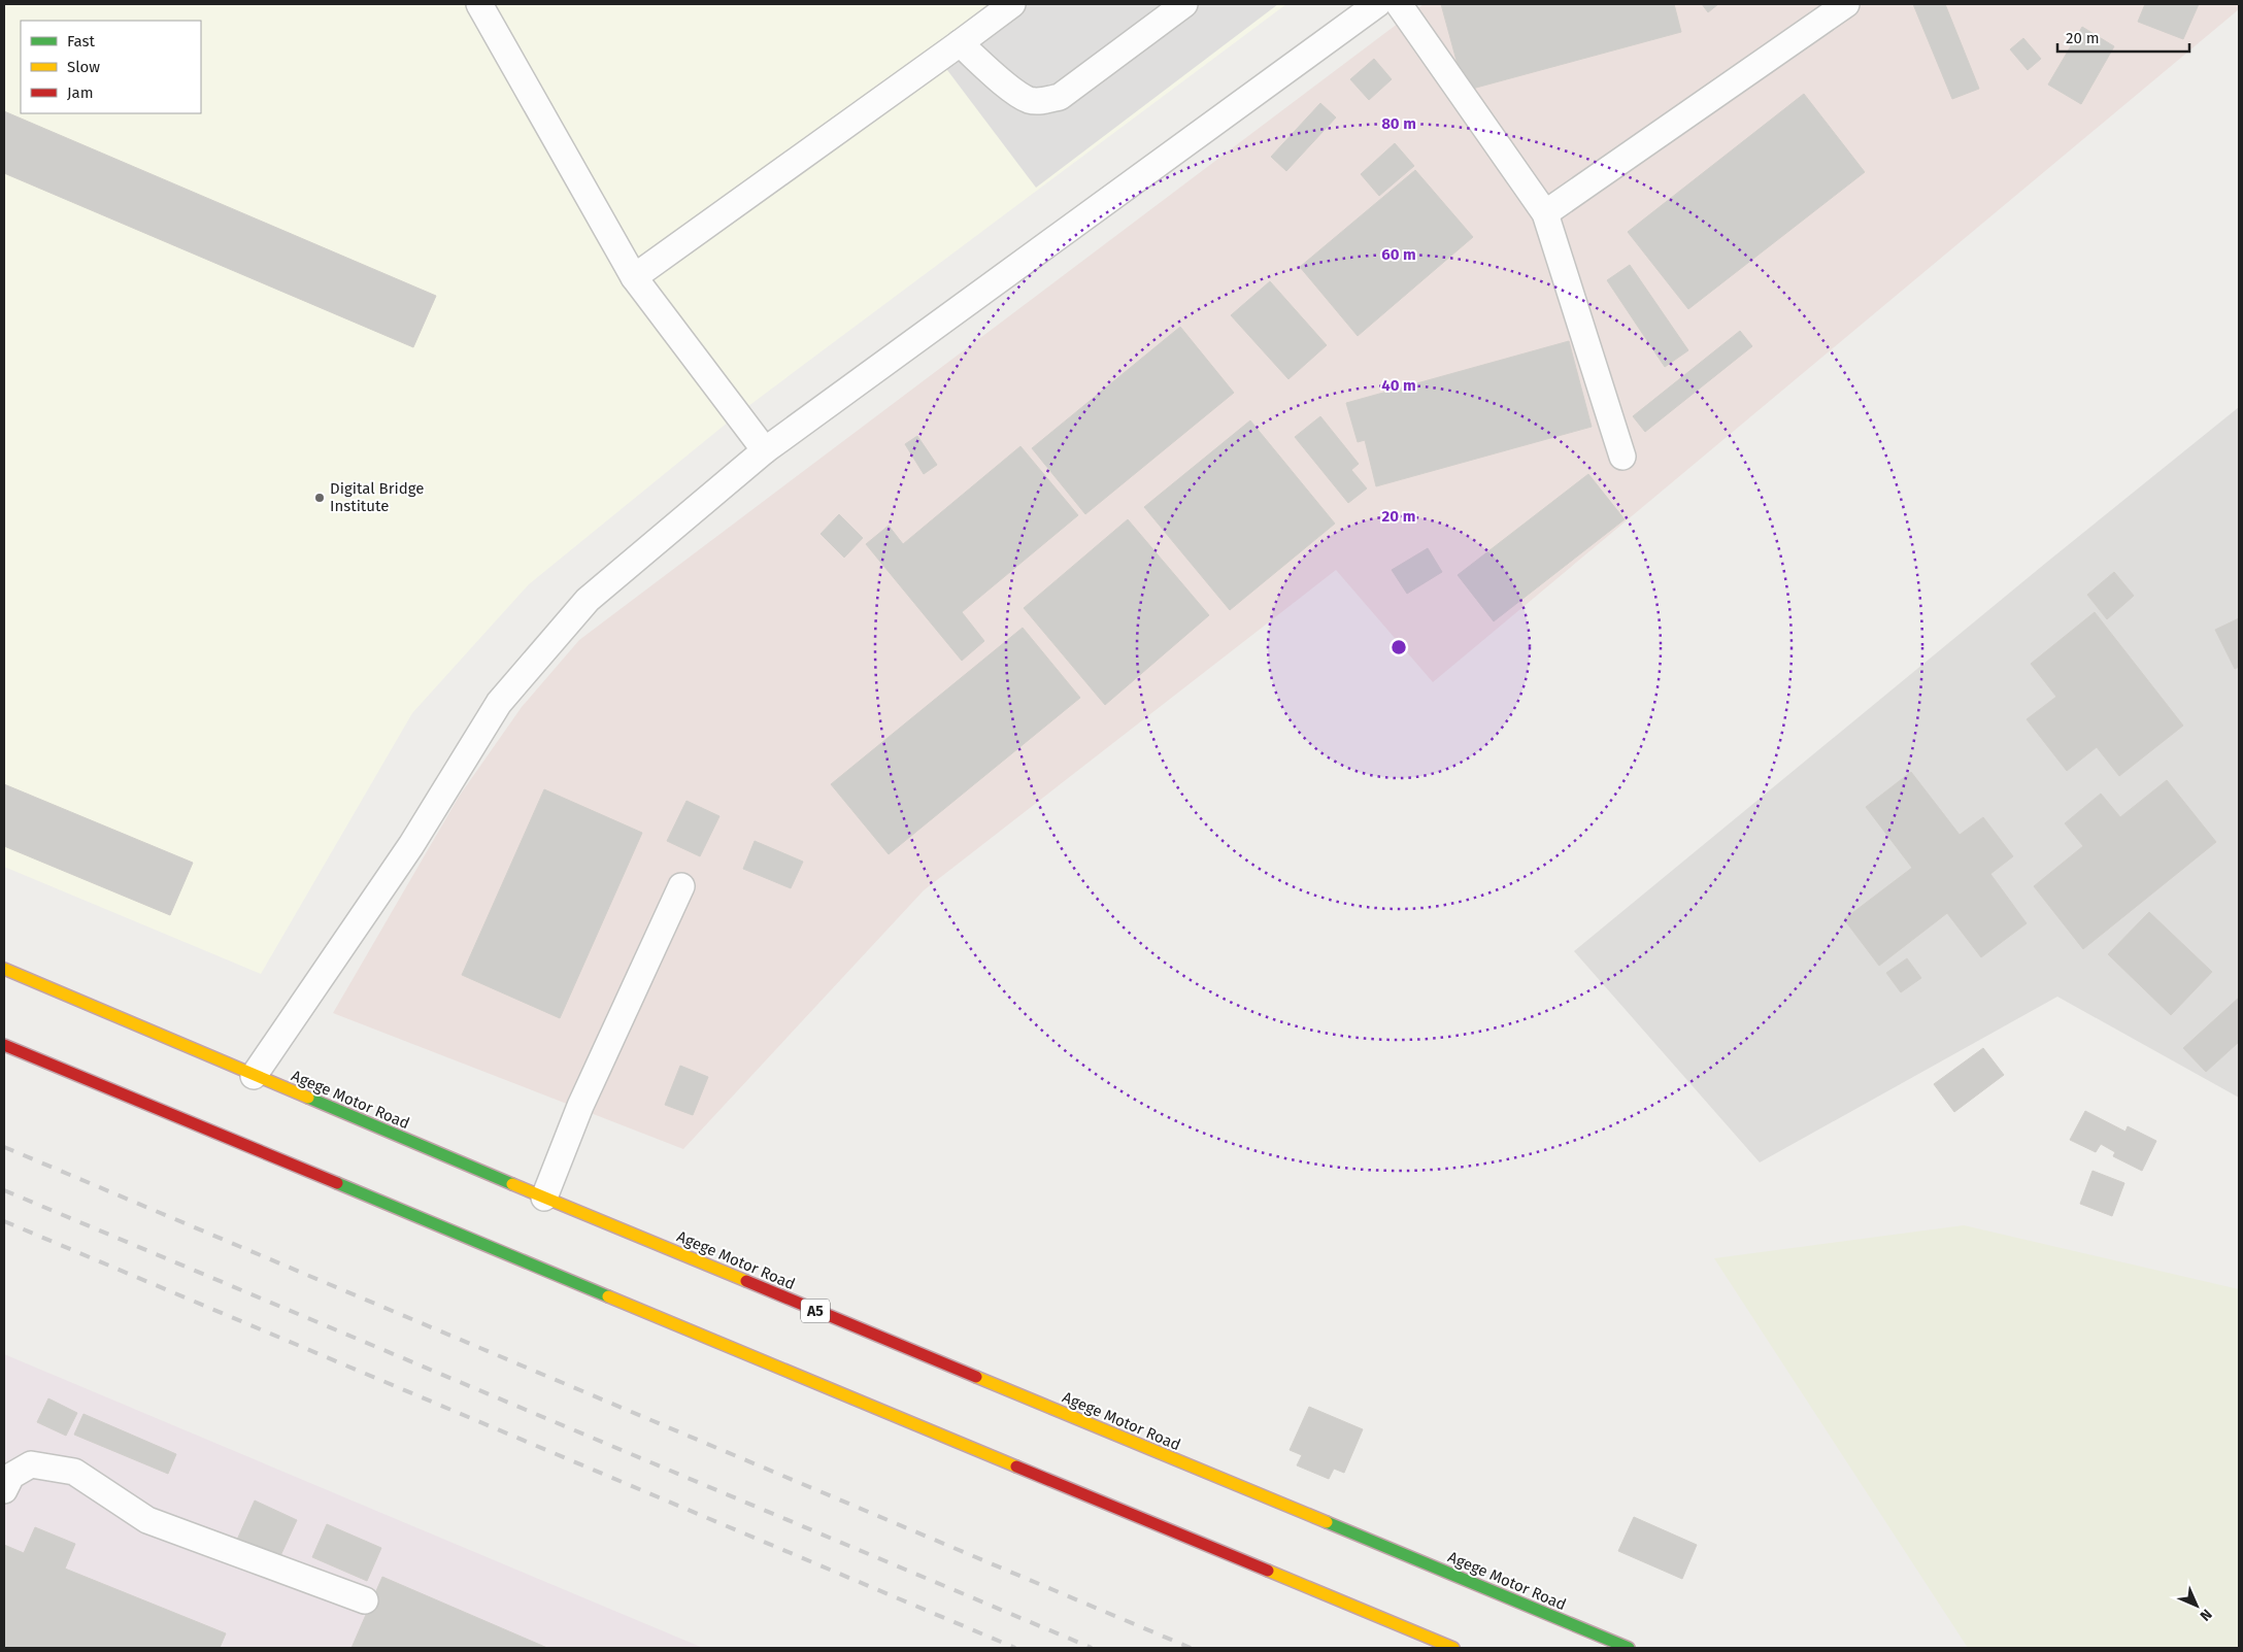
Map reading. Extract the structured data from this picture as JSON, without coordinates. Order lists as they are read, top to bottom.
{
  "streets": {
    "highway": ["Agege Motor Road", "A5"]
  },
  "places": ["Digital Bridge Institute"],
  "legend": ["Fast", "Slow", "Jam"],
  "scale_bar": "20 m",
  "north": "bottom right",
  "rings": [
    "80 m",
    "60 m",
    "40 m",
    "20 m"
  ]
}
